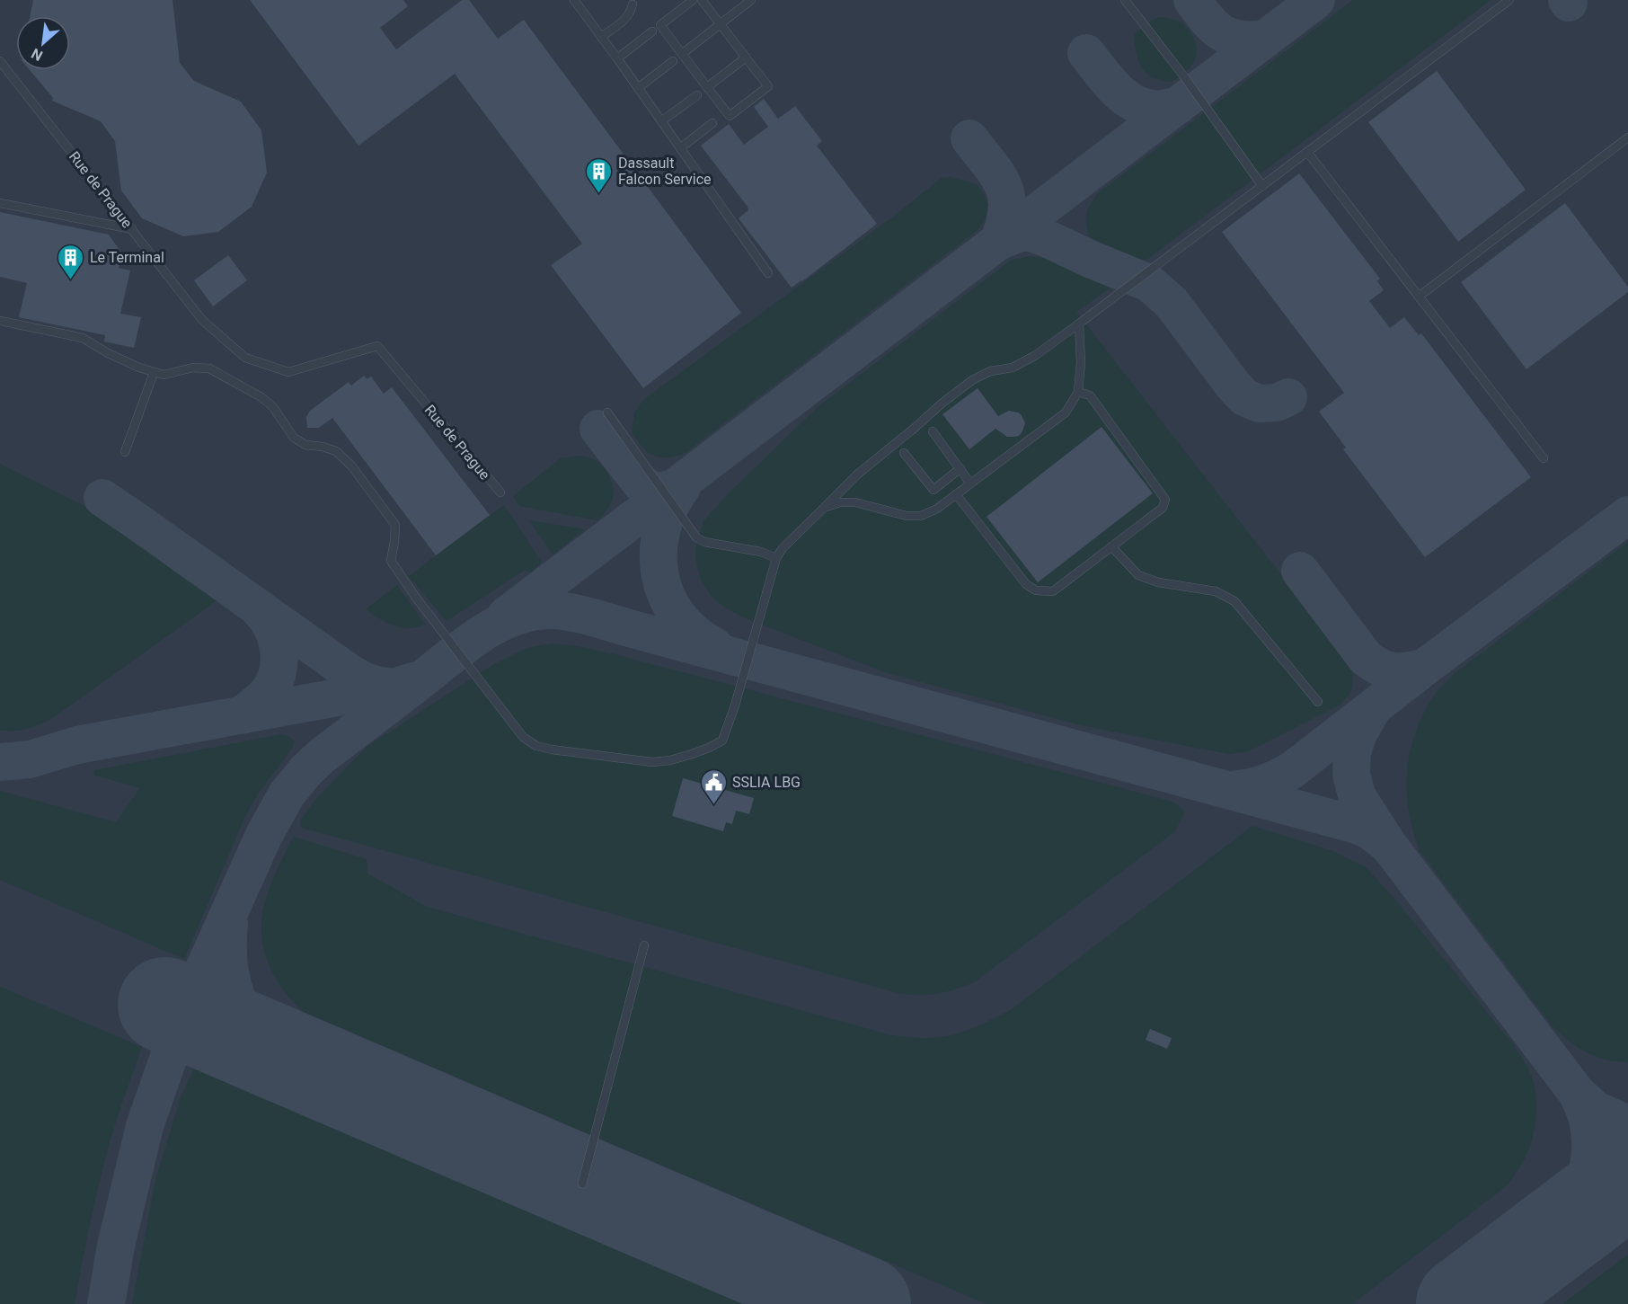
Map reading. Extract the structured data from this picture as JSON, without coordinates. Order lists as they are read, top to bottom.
{
  "streets": {
    "lane": ["Rue de Prague"]
  },
  "places": {
    "building": ["Dassault Falcon Service", "Le Terminal"],
    "public building": ["SSLIA LBG"]
  },
  "north": "bottom left"
}
